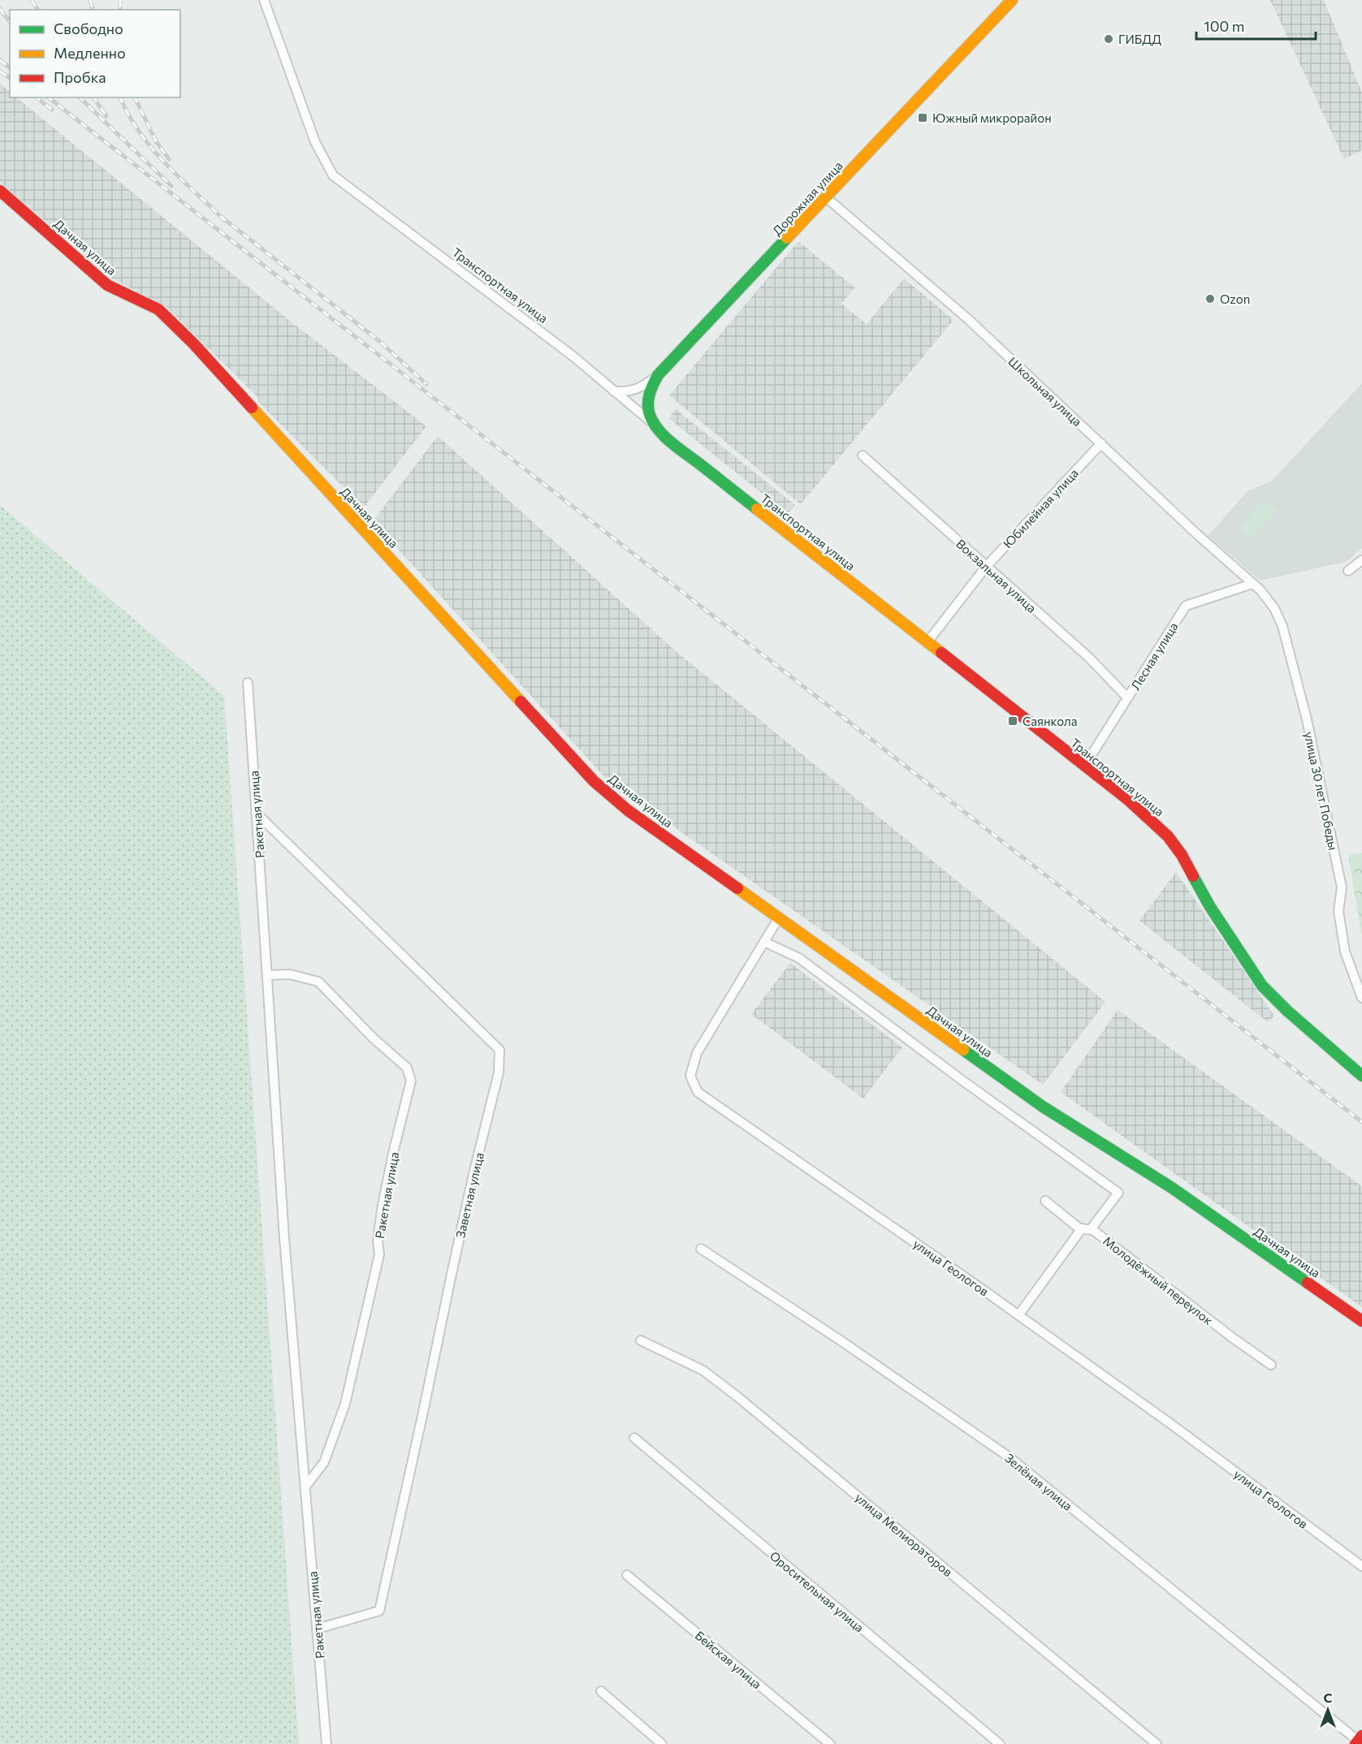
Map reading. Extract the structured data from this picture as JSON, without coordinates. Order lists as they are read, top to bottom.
{
  "streets": {
    "street": [
      "Дорожная улица",
      "Дачная улица",
      "Транспортная улица",
      "Школьная улица",
      "Юбилейная улица",
      "Вокзальная улица",
      "Лесная улица",
      "улица 30 лет Победы",
      "Ракетная улица",
      "Заветная улица",
      "улица Геологов",
      "Молодёжный переулок",
      "Зелёная улица",
      "улица Мелиораторов",
      "Оросительная улица",
      "Бейская улица"
    ]
  },
  "crossings": [
    ["Дорожная улица", "Транспортная улица"],
    ["Дорожная улица", "Школьная улица"],
    ["Дачная улица", "улица Геологов"],
    ["Транспортная улица", "Юбилейная улица"],
    ["Транспортная улица", "Лесная улица"],
    ["Школьная улица", "Юбилейная улица"],
    ["Школьная улица", "Лесная улица"],
    ["Школьная улица", "улица 30 лет Победы"],
    ["Юбилейная улица", "Вокзальная улица"],
    ["Вокзальная улица", "Лесная улица"],
    ["Лесная улица", "улица 30 лет Победы"],
    ["Ракетная улица", "Заветная улица"]
  ],
  "places": {
    "other": ["ГИБДД", "Ozon"],
    "transit": ["Южный микрорайон", "Саянкола"]
  },
  "legend": ["Свободно", "Медленно", "Пробка"],
  "scale_bar": "100 m",
  "north": "top"
}
